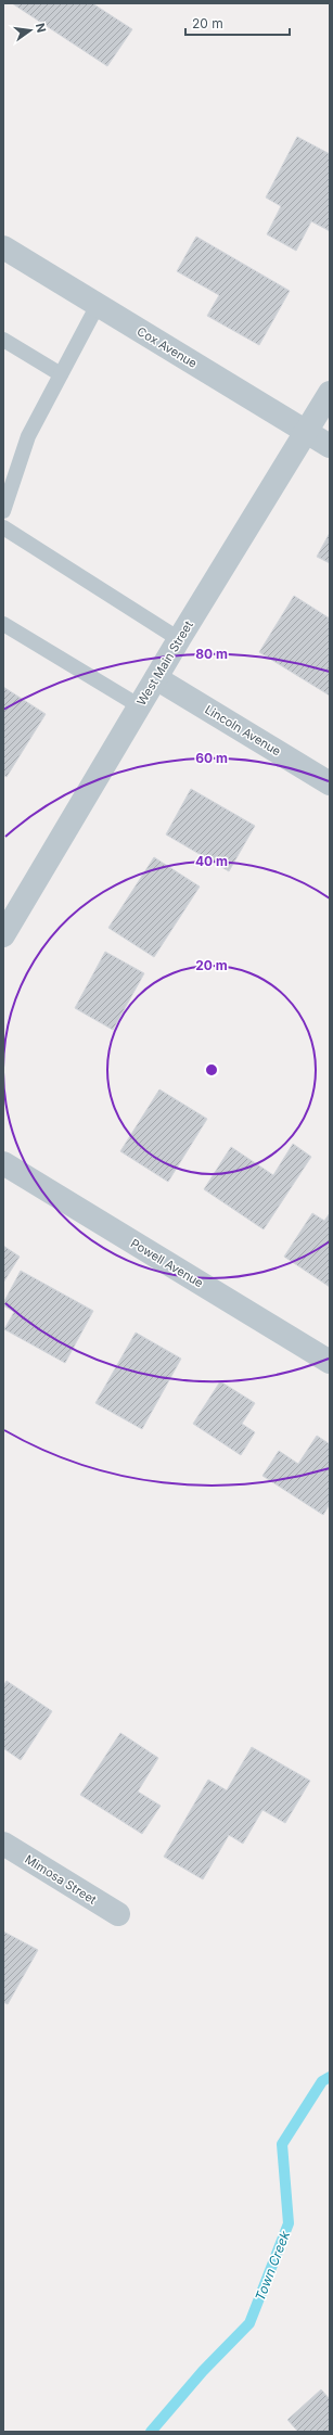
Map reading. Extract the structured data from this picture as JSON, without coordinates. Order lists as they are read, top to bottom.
{
  "streets": {
    "street": [
      "Cox Avenue",
      "West Main Street",
      "Lincoln Avenue",
      "Powell Avenue",
      "Mimosa Street"
    ]
  },
  "crossings": [
    ["Cox Avenue", "West Main Street"],
    ["West Main Street", "Lincoln Avenue"]
  ],
  "water": ["Town Creek"],
  "scale_bar": "20 m",
  "north": "right",
  "rings": [
    "80 m",
    "60 m",
    "40 m",
    "20 m"
  ]
}
